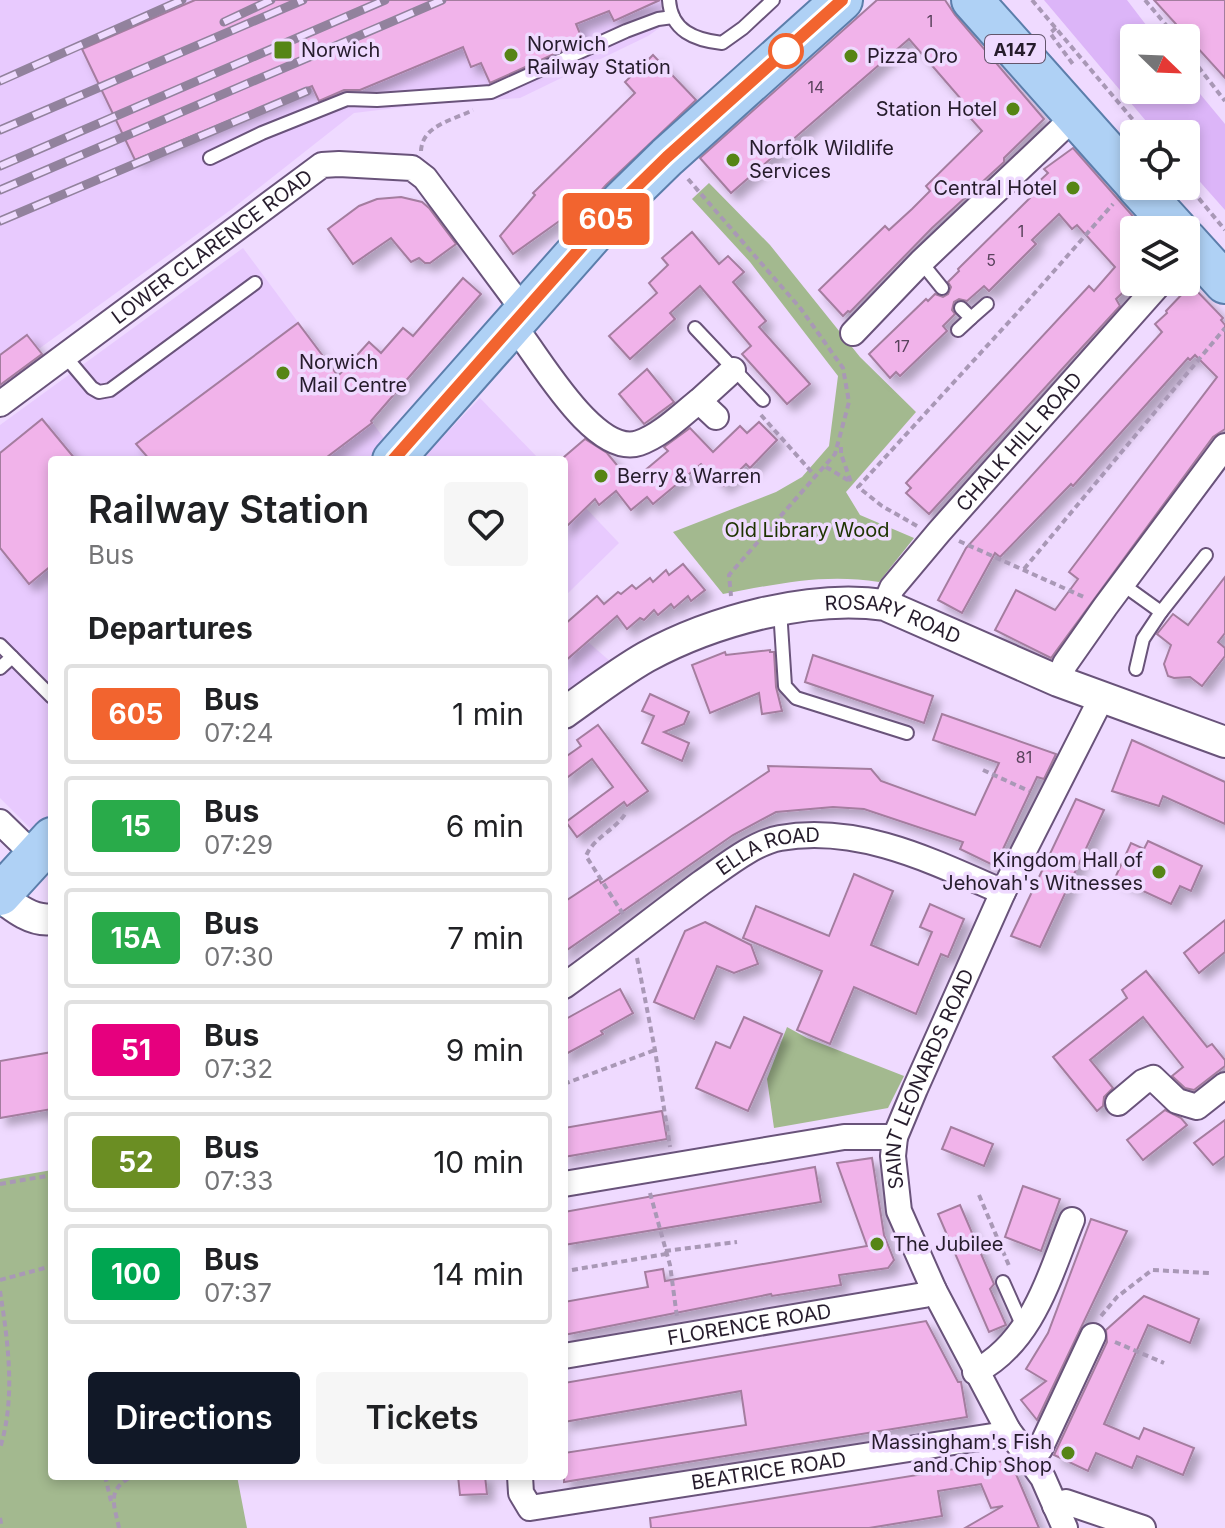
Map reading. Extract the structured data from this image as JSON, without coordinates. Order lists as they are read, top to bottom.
{
  "streets": {
    "main road": ["A147"],
    "street": [
      "LOWER CLARENCE ROAD",
      "CHALK HILL ROAD",
      "ROSARY ROAD",
      "ELLA ROAD",
      "SAINT LEONARDS ROAD",
      "FLORENCE ROAD",
      "BEATRICE ROAD"
    ]
  },
  "crossings": [
    ["CHALK HILL ROAD", "ROSARY ROAD"],
    ["ROSARY ROAD", "SAINT LEONARDS ROAD"],
    ["ELLA ROAD", "SAINT LEONARDS ROAD"],
    ["SAINT LEONARDS ROAD", "FLORENCE ROAD"],
    ["SAINT LEONARDS ROAD", "BEATRICE ROAD"]
  ],
  "parks": ["Old Library Wood"],
  "places": {
    "transit": ["Norwich"],
    "other": [
      "Norwich Railway Station",
      "Pizza Oro",
      "Station Hotel",
      "Norfolk Wildlife Services",
      "Central Hotel",
      "Norwich Mail Centre",
      "Berry & Warren",
      "Kingdom Hall of Jehovah's Witnesses",
      "The Jubilee",
      "Massingham's Fish and Chip Shop"
    ]
  },
  "lines": ["bus line 605"],
  "house_numbers": [
    "1",
    "14",
    "1",
    "5",
    "17",
    "81"
  ],
  "north": "bottom right",
  "page": {
    "on_map": "605",
    "heading": [
      ["Railway Station", "Bus"],
      "Departures"
    ],
    "list": [
      {
        "mark": "605",
        "name": "Bus",
        "note": "07:24",
        "value": "1 min"
      },
      {
        "mark": "15",
        "name": "Bus",
        "note": "07:29",
        "value": "6 min"
      },
      {
        "mark": "15A",
        "name": "Bus",
        "note": "07:30",
        "value": "7 min"
      },
      {
        "mark": "51",
        "name": "Bus",
        "note": "07:32",
        "value": "9 min"
      },
      {
        "mark": "52",
        "name": "Bus",
        "note": "07:33",
        "value": "10 min"
      },
      {
        "mark": "100",
        "name": "Bus",
        "note": "07:37",
        "value": "14 min"
      }
    ],
    "buttons": ["Directions", "Tickets"]
  }
}
